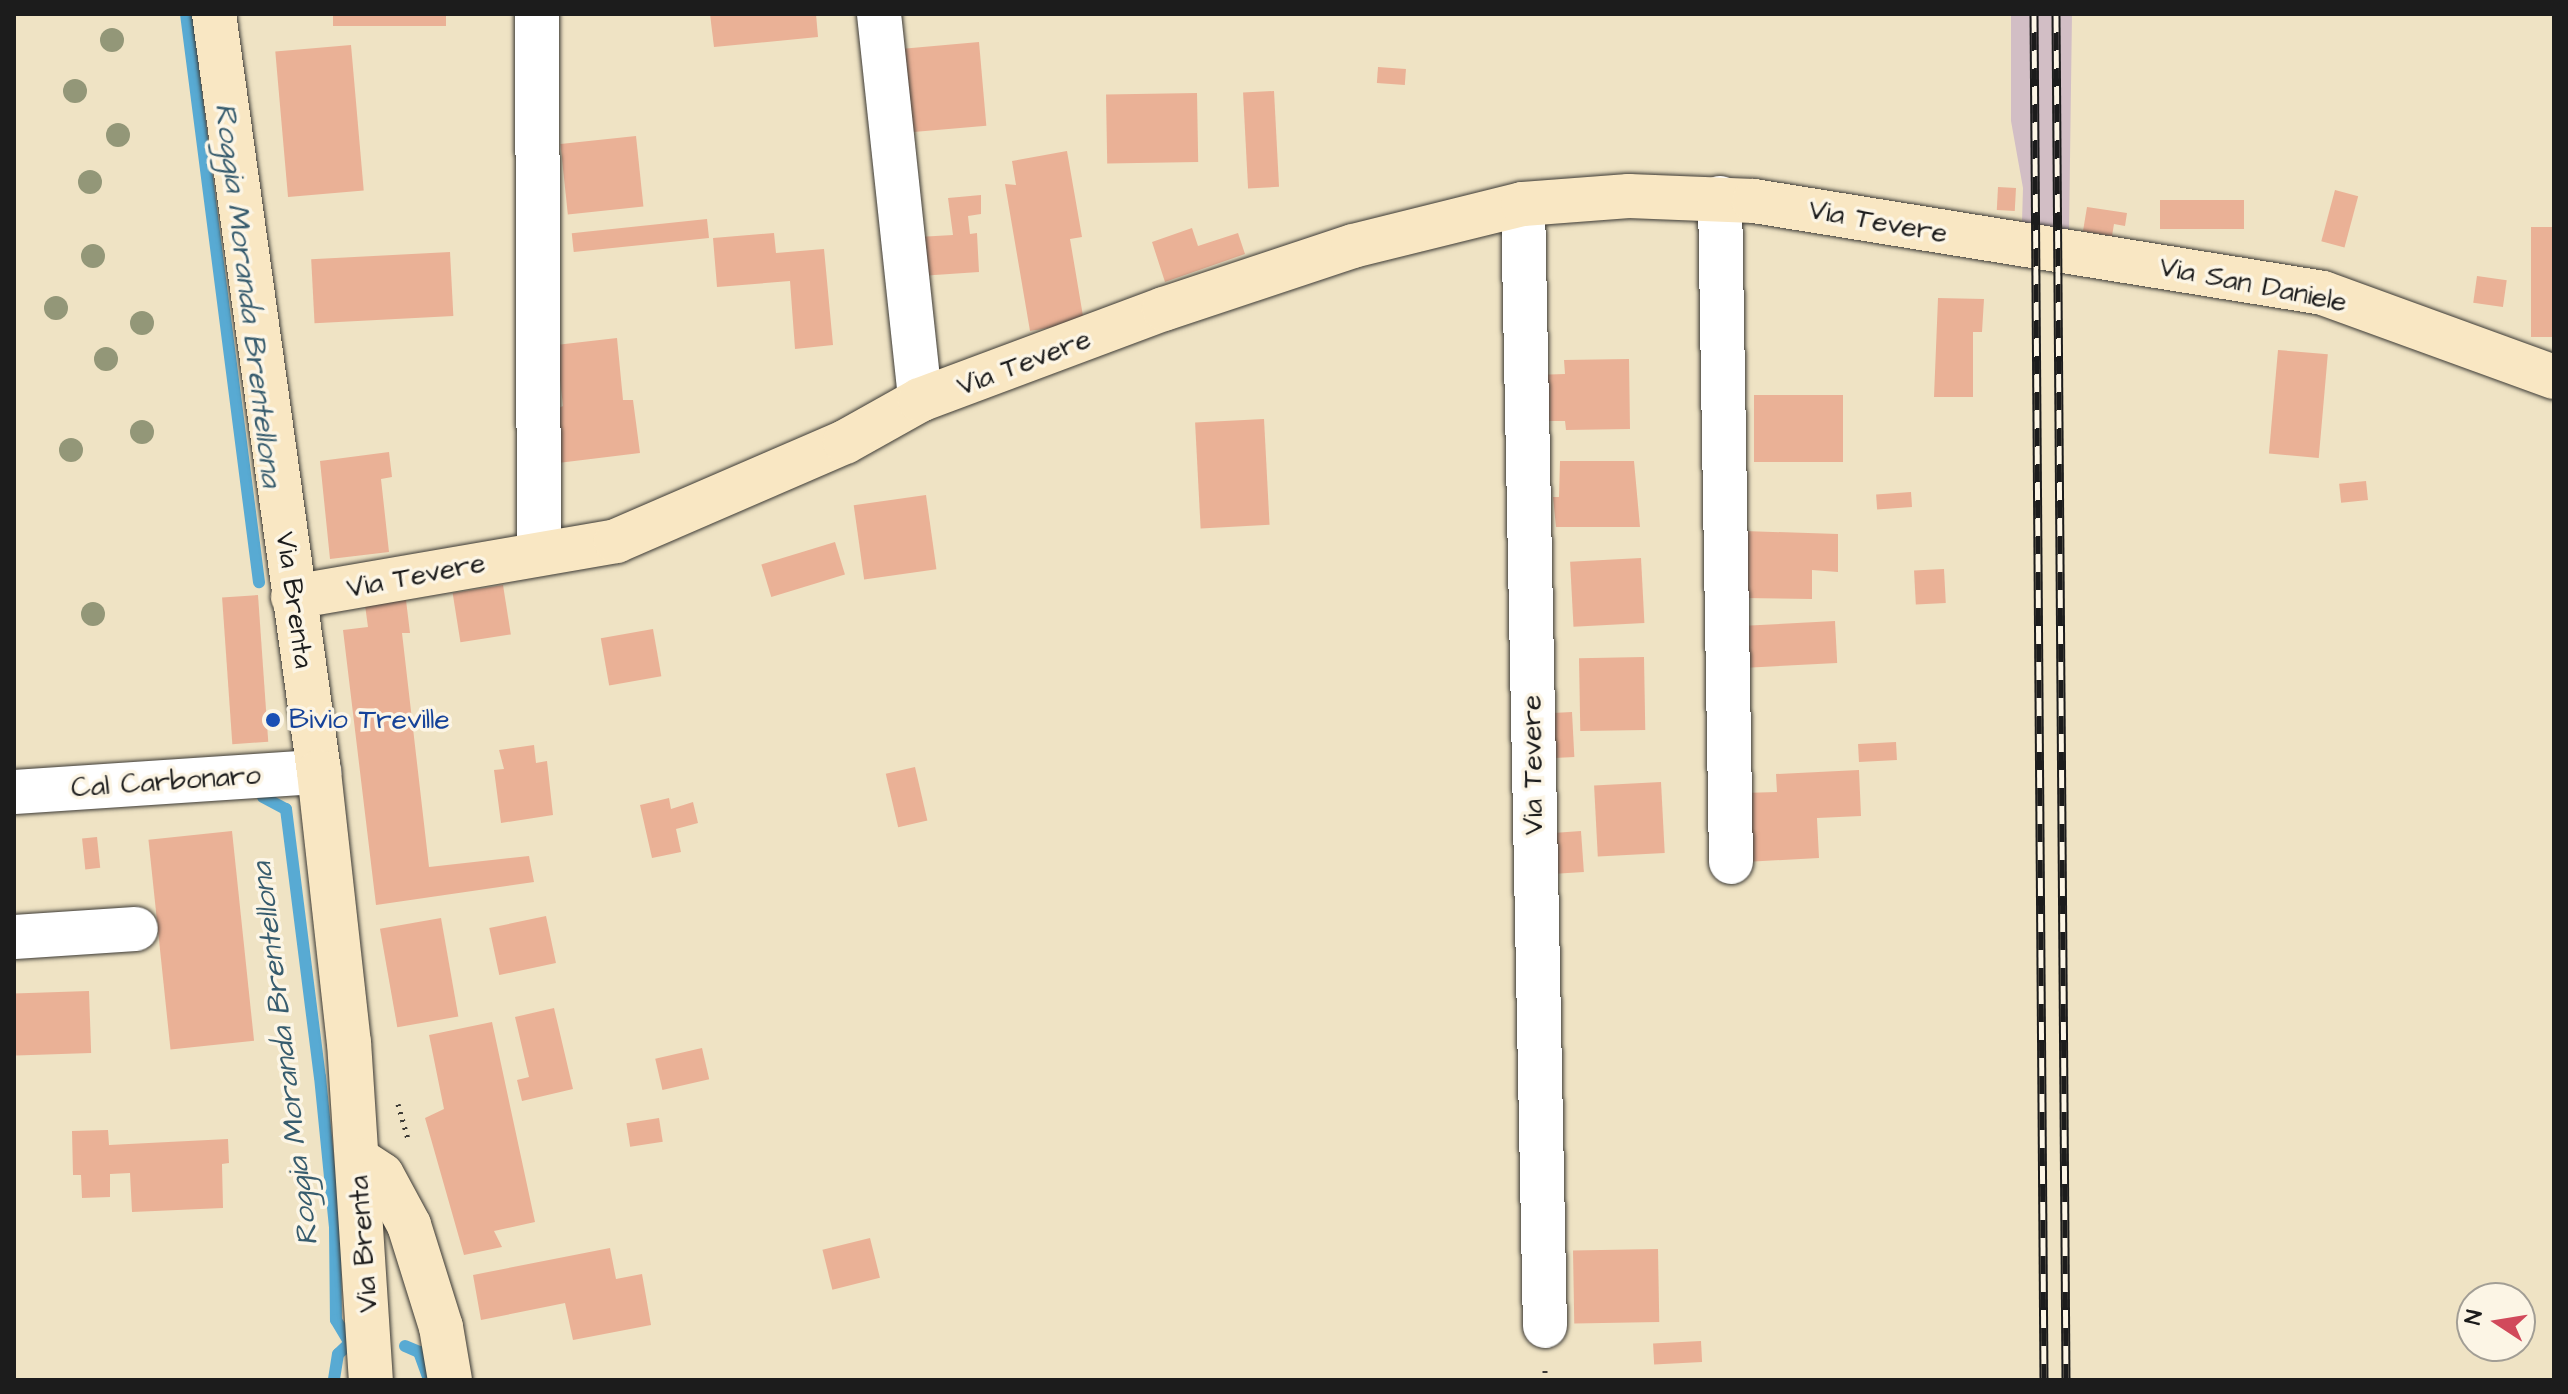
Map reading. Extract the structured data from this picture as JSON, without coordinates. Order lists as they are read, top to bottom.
{
  "streets": {
    "street": [
      "Via Tevere",
      "Via San Daniele",
      "Via Brenta",
      "Cal Carbonaro"
    ]
  },
  "crossings": [
    ["Via Tevere", "Via San Daniele"],
    ["Via Tevere", "Via Brenta"],
    ["Via Brenta", "Cal Carbonaro"]
  ],
  "water": ["Roggia Moranda Brentellona"],
  "places": ["Bivio Treville"],
  "north": "left"
}
